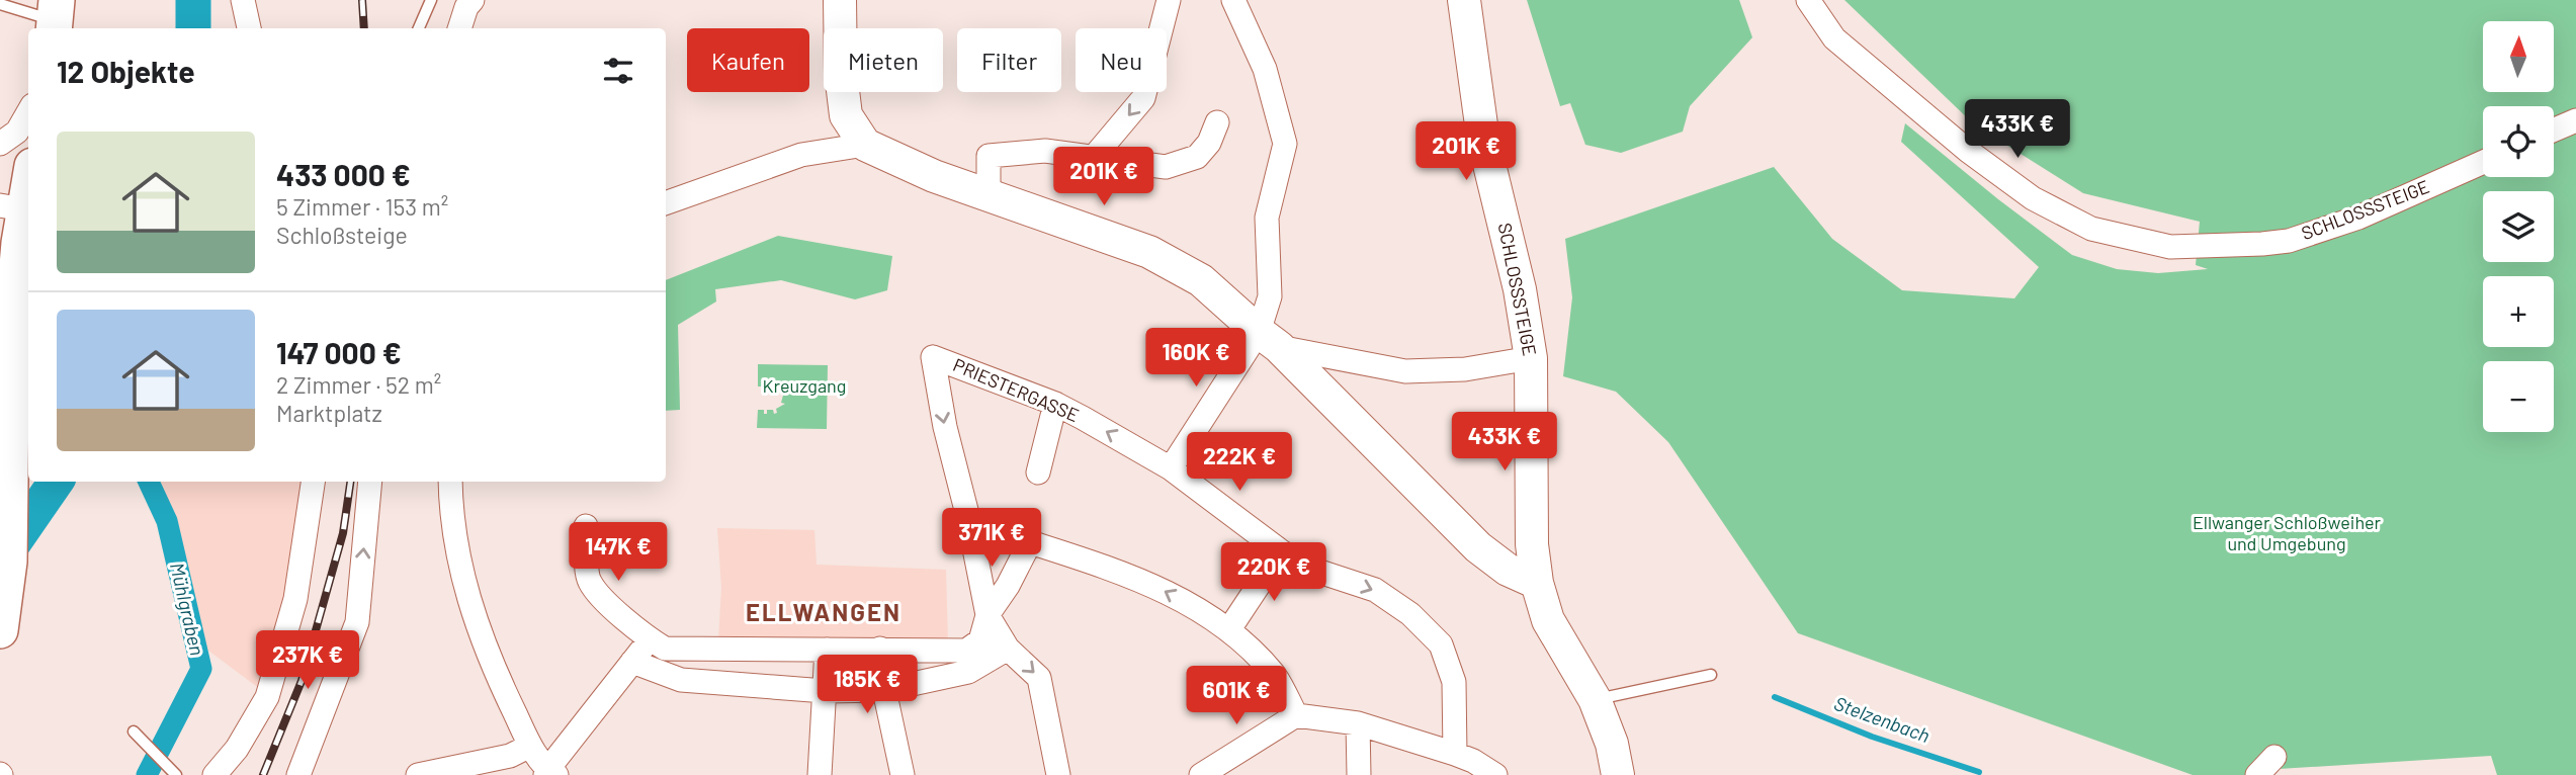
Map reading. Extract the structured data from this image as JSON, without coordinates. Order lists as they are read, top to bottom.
{
  "streets": {
    "street": ["SCHLOSSSTEIGE", "PRIESTERGASSE"]
  },
  "districts": ["ELLWANGEN"],
  "water": ["Mühlgraben", "Stelzenbach"],
  "parks": ["Kreuzgang", "Ellwanger Schloßweiher und Umgebung"],
  "north": "top",
  "page": {
    "map_buttons": ["+", "−"],
    "chip": [
      "Kaufen",
      "Mieten",
      "Filter",
      "Neu"
    ],
    "heading": "12 Objekte",
    "price": [
      "433K €",
      "201K €",
      "201K €",
      "160K €",
      "433K €",
      "222K €",
      "371K €",
      "147K €",
      "220K €",
      "237K €",
      "185K €",
      "601K €"
    ],
    "list": [
      {
        "name": "433 000 €",
        "note": "5 Zimmer · 153 m² · Schloßsteige"
      },
      {
        "name": "147 000 €",
        "note": "2 Zimmer · 52 m² · Marktplatz"
      }
    ]
  }
}
